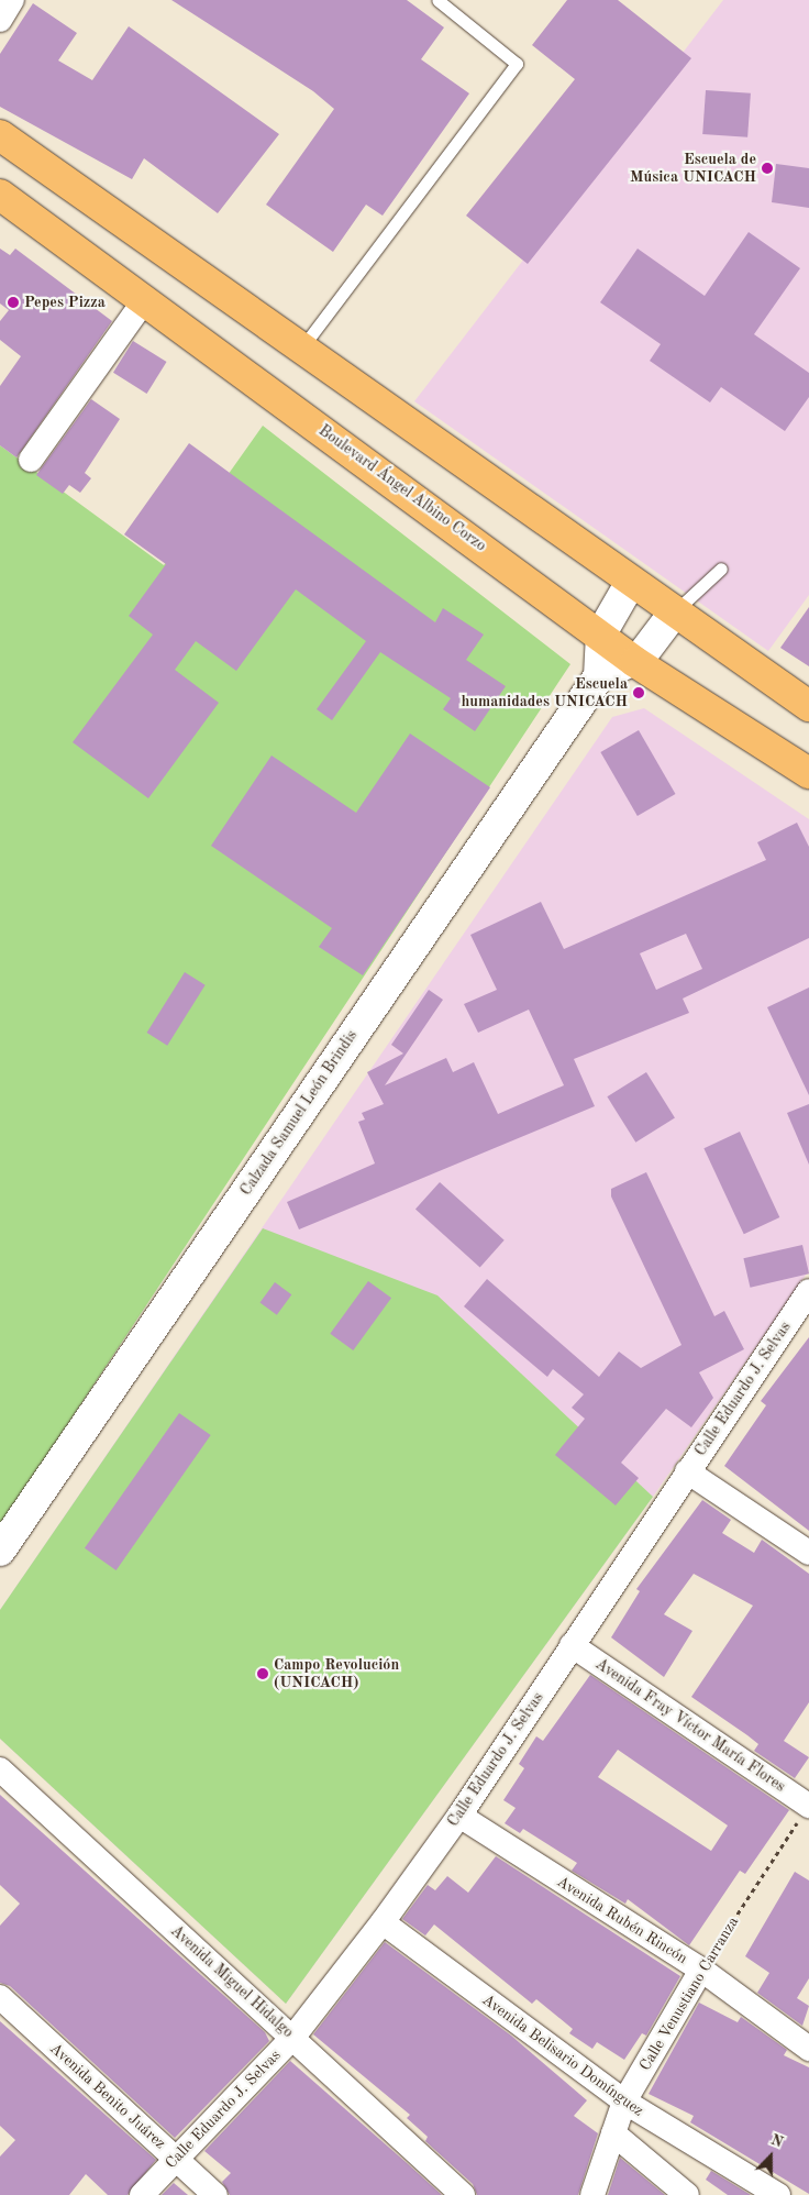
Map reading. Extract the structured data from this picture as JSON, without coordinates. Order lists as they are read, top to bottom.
{
  "streets": {
    "main road": ["Boulevard Ángel Albino Corzo"],
    "street": [
      "Calzada Samuel León Brindis",
      "Calle Eduardo J. Selvas",
      "Avenida Fray Víctor María Flores",
      "Avenida Rubén Rincón",
      "Avenida Miguel Hidalgo",
      "Calle Venustiano Carranza",
      "Avenida Belisario Domínguez",
      "Avenida Benito Juárez"
    ]
  },
  "crossings": [
    ["Calle Eduardo J. Selvas", "Avenida Fray Víctor María Flores"],
    ["Calle Eduardo J. Selvas", "Avenida Rubén Rincón"],
    ["Calle Eduardo J. Selvas", "Avenida Miguel Hidalgo"],
    ["Calle Eduardo J. Selvas", "Avenida Belisario Domínguez"],
    ["Calle Eduardo J. Selvas", "Avenida Benito Juárez"],
    ["Avenida Fray Víctor María Flores", "Calle Venustiano Carranza"],
    ["Avenida Rubén Rincón", "Calle Venustiano Carranza"],
    ["Calle Venustiano Carranza", "Avenida Belisario Domínguez"]
  ],
  "places": [
    "Escuela de Música UNICACH",
    "Pepes Pizza",
    "Escuela humanidades UNICACH",
    "Campo Revolución (UNICACH)"
  ],
  "north": "top"
}
